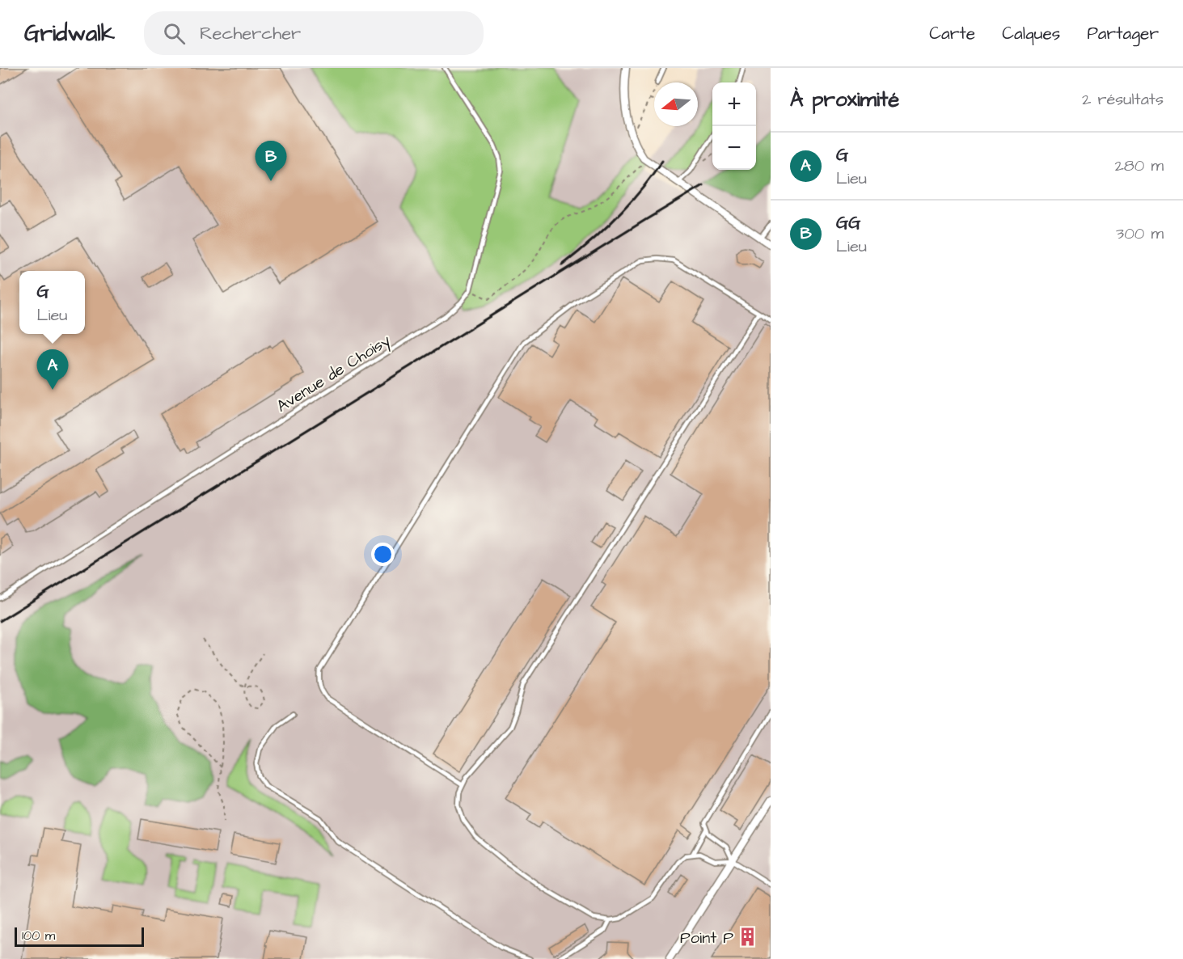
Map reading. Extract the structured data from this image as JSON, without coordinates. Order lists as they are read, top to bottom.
{
  "streets": {
    "lane": ["Avenue de Choisy"]
  },
  "places": {
    "building": ["Point P"]
  },
  "scale_bar": "100 m",
  "north": "left",
  "page": {
    "header": "Gridwalk",
    "search": "Rechercher",
    "nav": ["Carte", "Calques", "Partager"],
    "heading": ["À proximité", "2 résultats"],
    "map_buttons": ["+", "−"],
    "list": [
      {
        "mark": "A",
        "name": "G",
        "note": "Lieu",
        "value": "280 m"
      },
      {
        "mark": "B",
        "name": "GG",
        "note": "Lieu",
        "value": "300 m"
      }
    ],
    "pins": ["B", "A"],
    "popup": ["G", "Lieu"],
    "scale": "100 m"
  }
}
